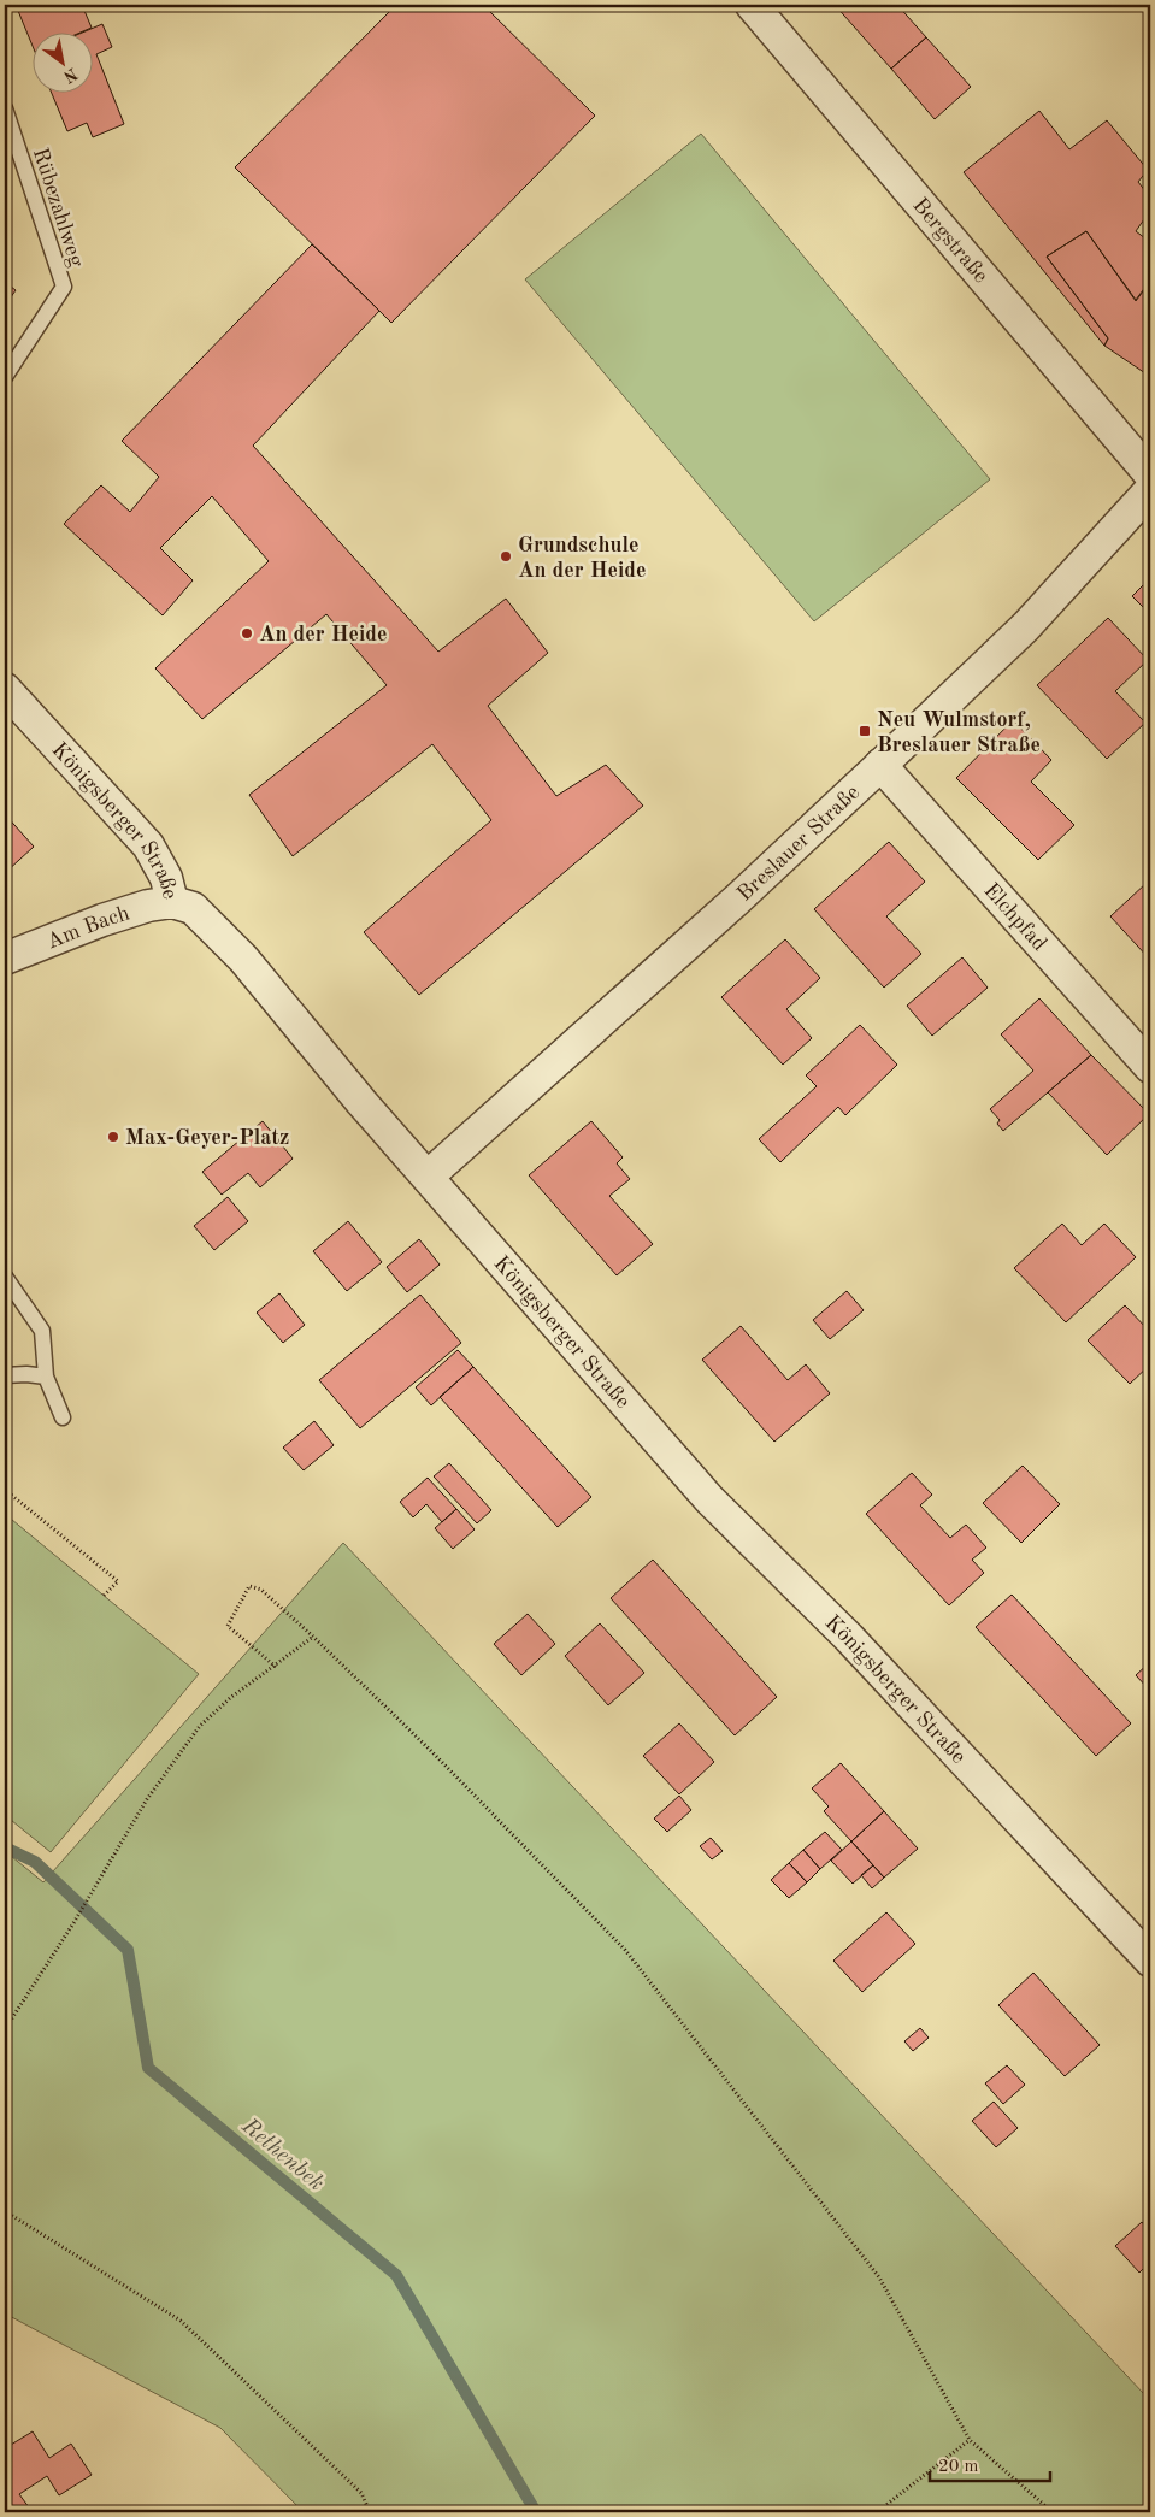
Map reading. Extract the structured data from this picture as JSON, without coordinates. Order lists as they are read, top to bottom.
{
  "streets": {
    "street": [
      "Bergstraße",
      "Königsberger Straße",
      "Breslauer Straße",
      "Elchpfad",
      "Am Bach"
    ],
    "lane": ["Rübezahlweg"]
  },
  "crossings": [
    ["Königsberger Straße", "Breslauer Straße"],
    ["Königsberger Straße", "Am Bach"],
    ["Breslauer Straße", "Elchpfad"]
  ],
  "water": ["Rethenbek"],
  "places": {
    "other": ["Grundschule An der Heide", "An der Heide", "Max-Geyer-Platz"],
    "transit": ["Neu Wulmstorf, Breslauer Straße"]
  },
  "scale_bar": "20 m",
  "north": "bottom right"
}
